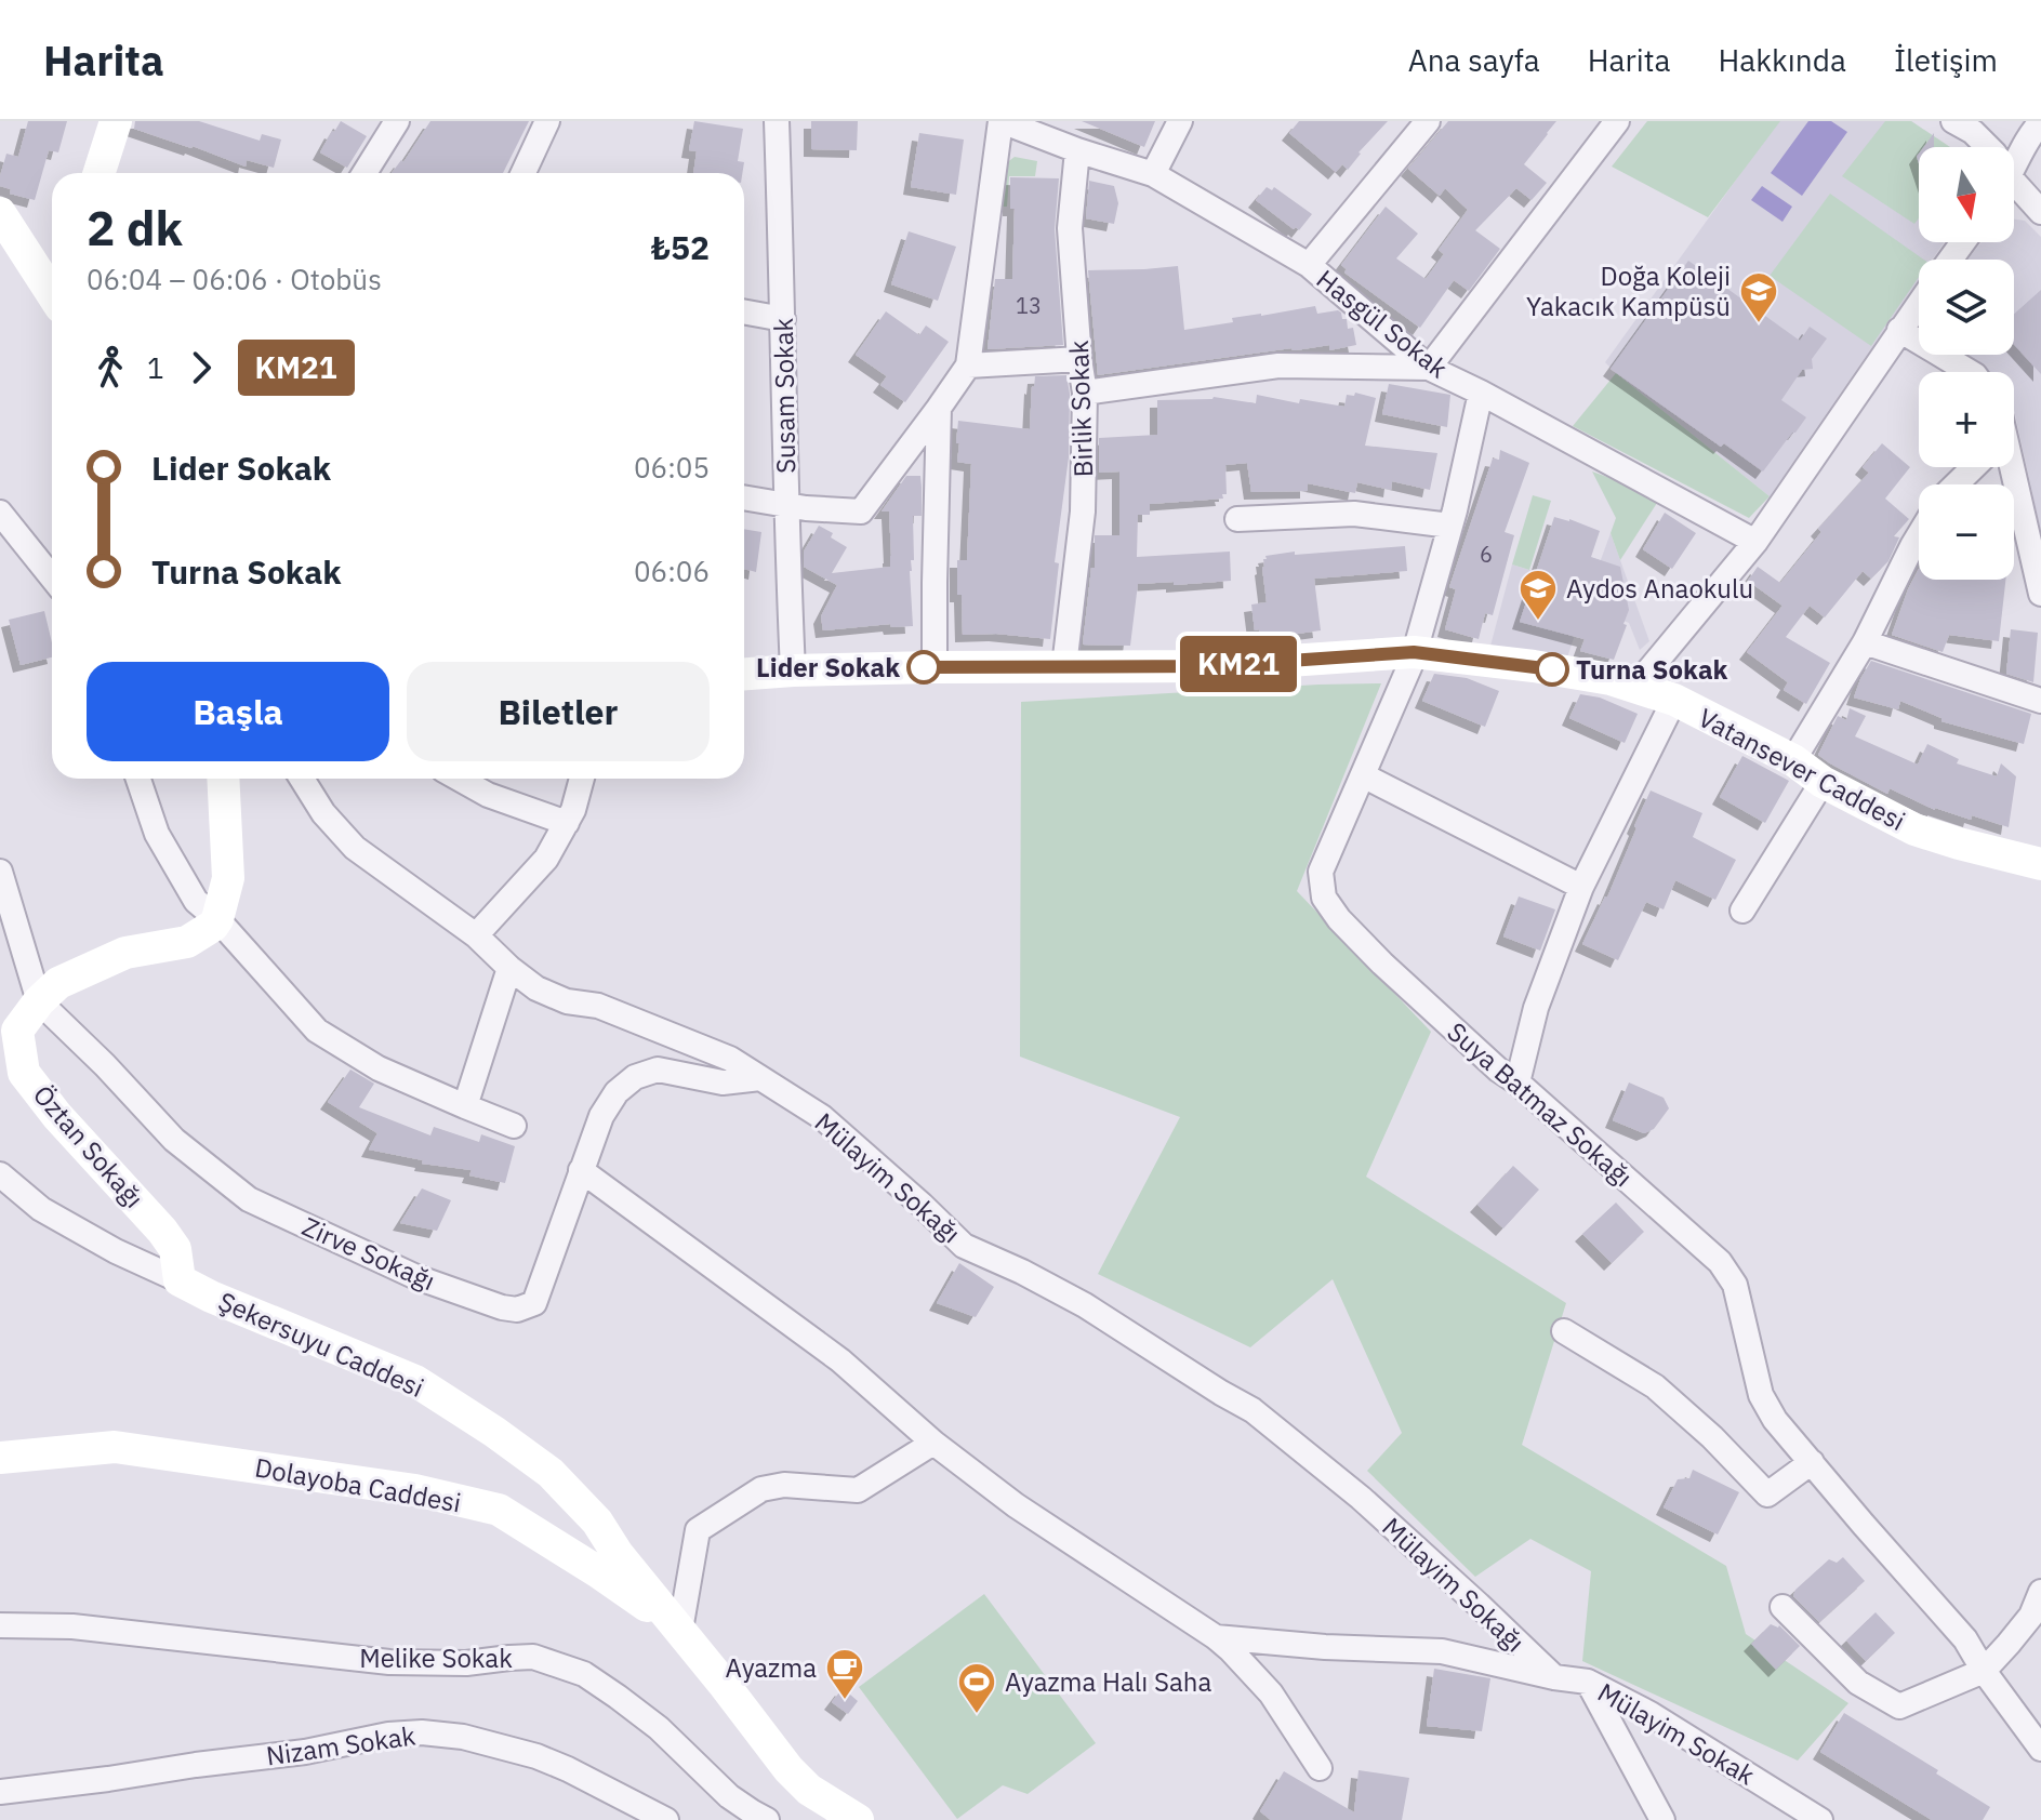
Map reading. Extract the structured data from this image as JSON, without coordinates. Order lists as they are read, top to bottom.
{
  "streets": {
    "street": [
      "Hasgül Sokak",
      "Susam Sokak",
      "Birlik Sokak",
      "Vatansever Caddesi",
      "Suya Batmaz Sokağı",
      "Öztan Sokağı",
      "Mülayim Sokağı",
      "Zirve Sokağı",
      "Şekersuyu Caddesi",
      "Dolayoba Caddesi",
      "Melike Sokak",
      "Mülayim Sokak",
      "Nizam Sokak"
    ]
  },
  "crossings": [
    ["Hasgül Sokak", "Birlik Sokak"],
    ["Hasgül Sokak", "Suya Batmaz Sokağı"],
    ["Susam Sokak", "Vatansever Caddesi"],
    ["Birlik Sokak", "Vatansever Caddesi"],
    ["Vatansever Caddesi", "Suya Batmaz Sokağı"],
    ["Öztan Sokağı", "Zirve Sokağı"],
    ["Öztan Sokağı", "Şekersuyu Caddesi"],
    ["Mülayim Sokağı", "Zirve Sokağı"],
    ["Mülayim Sokağı", "Mülayim Sokak"],
    ["Şekersuyu Caddesi", "Dolayoba Caddesi"]
  ],
  "places": {
    "school or university": ["Doğa Koleji Yakacık Kampüsü", "Aydos Anaokulu"],
    "other": ["Lider Sokak", "Turna Sokak"],
    "cafe": ["Ayazma"],
    "sports": ["Ayazma Halı Saha"]
  },
  "lines": ["bus line KM21"],
  "house_numbers": ["13", "6"],
  "north": "bottom",
  "page": {
    "header": "Harita",
    "nav": [
      "Ana sayfa",
      "Harita",
      "Hakkında",
      "İletişim"
    ],
    "on_map": "KM21",
    "map_buttons": ["+", "−"],
    "heading": ["2 dk", "06:04 – 06:06 · Otobüs", "₺52"],
    "legs": ["1", "KM21"],
    "list": [
      {
        "name": "Lider Sokak",
        "value": "06:05"
      },
      {
        "name": "Turna Sokak",
        "value": "06:06"
      }
    ],
    "buttons": ["Başla", "Biletler"]
  }
}
